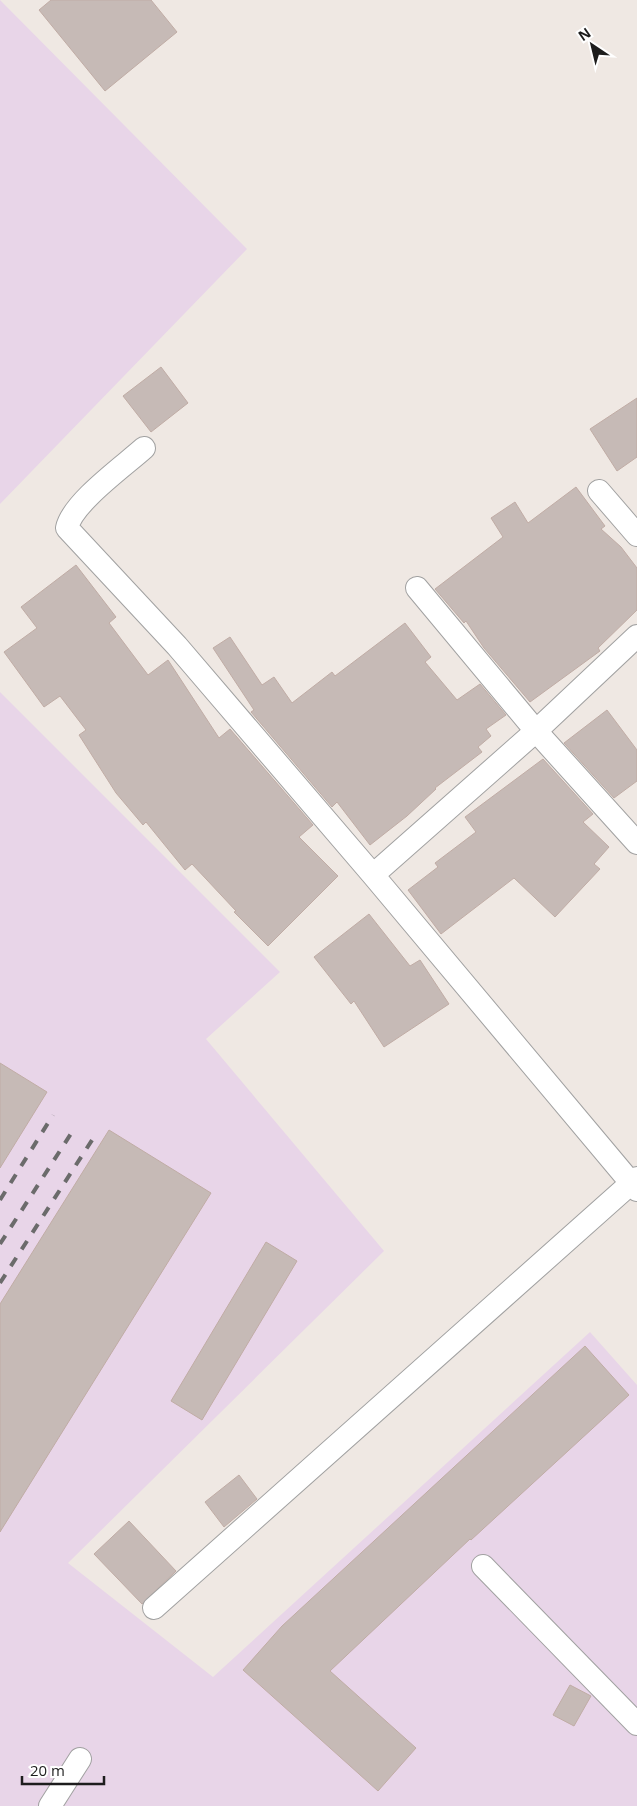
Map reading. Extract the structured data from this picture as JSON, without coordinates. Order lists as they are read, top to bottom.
{
  "scale_bar": "20 m",
  "north": "top left"
}
